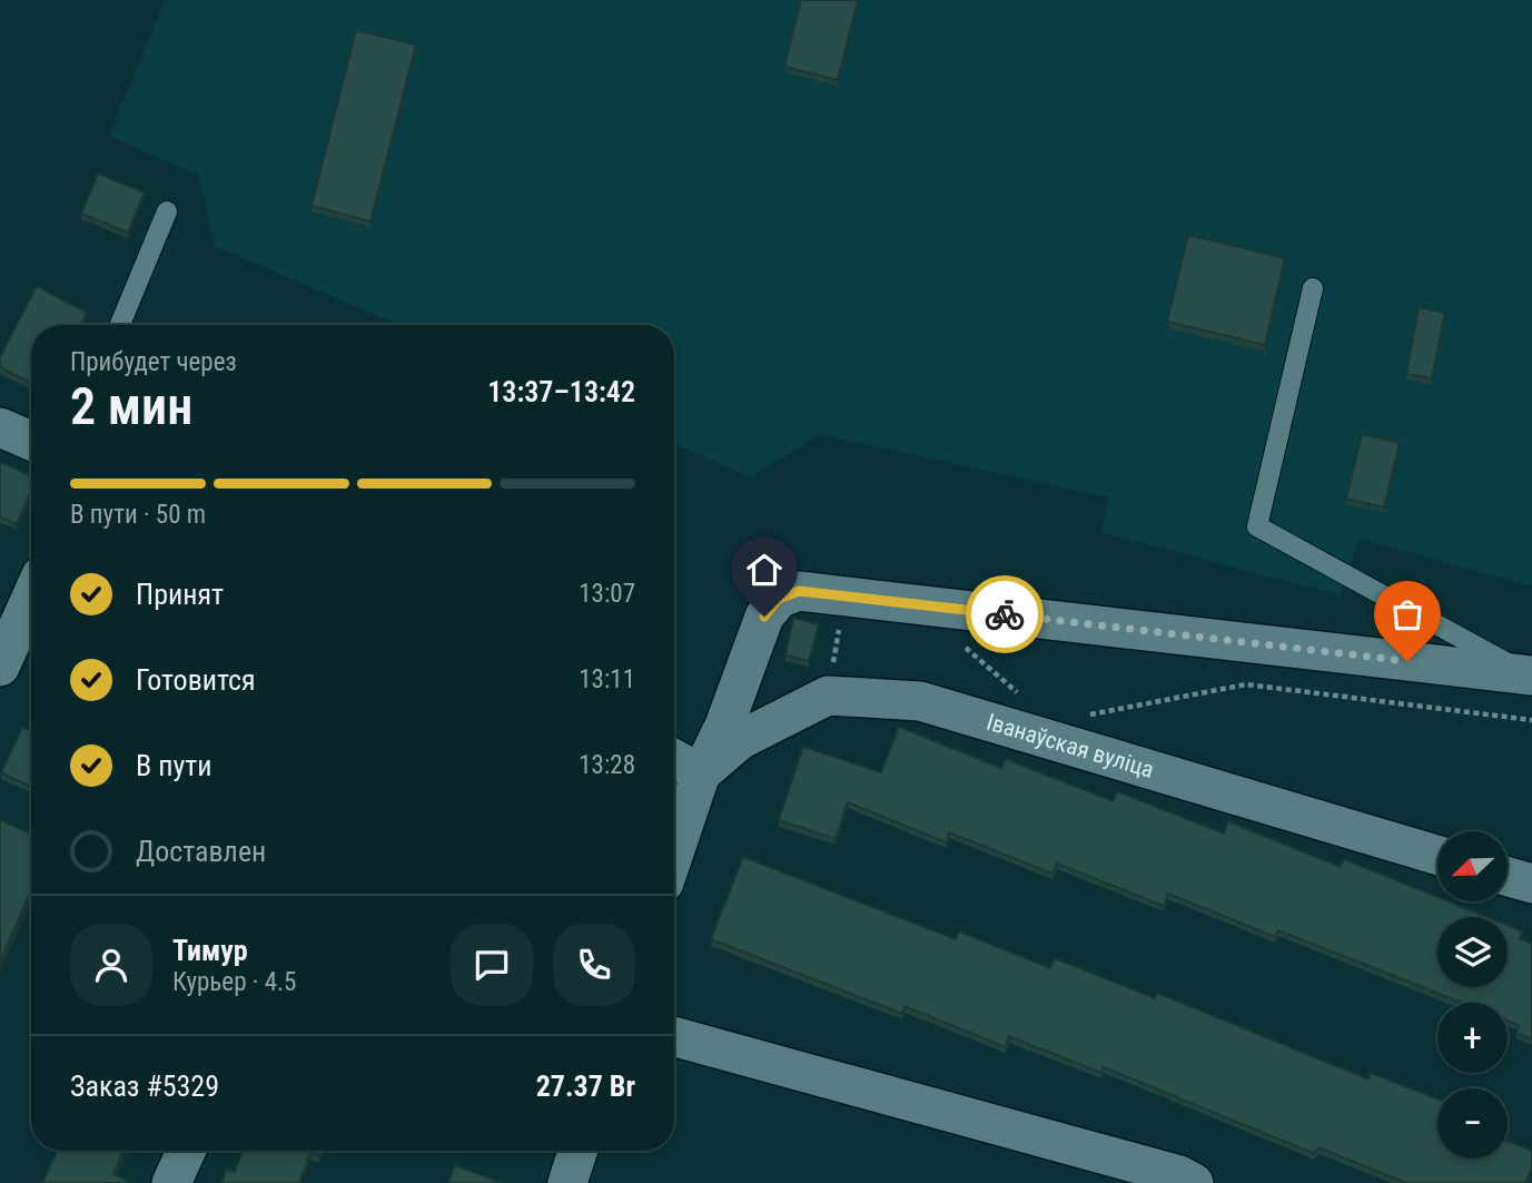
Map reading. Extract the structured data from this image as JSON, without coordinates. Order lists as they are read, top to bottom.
{
  "streets": {
    "street": ["Іванаўская вуліца"]
  },
  "north": "bottom left",
  "page": {
    "heading": ["2 мин", "Прибудет через", "13:37–13:42"],
    "panel": [
      "Тимур",
      "Курьер · 4.5",
      "Заказ #5329",
      "27.37 Br"
    ],
    "bar": "В пути · 50 m",
    "list": [
      ["Принят", "13:07"],
      ["Готовится", "13:11"],
      ["В пути", "13:28"],
      "Доставлен"
    ],
    "map_buttons": ["+", "−"]
  }
}
